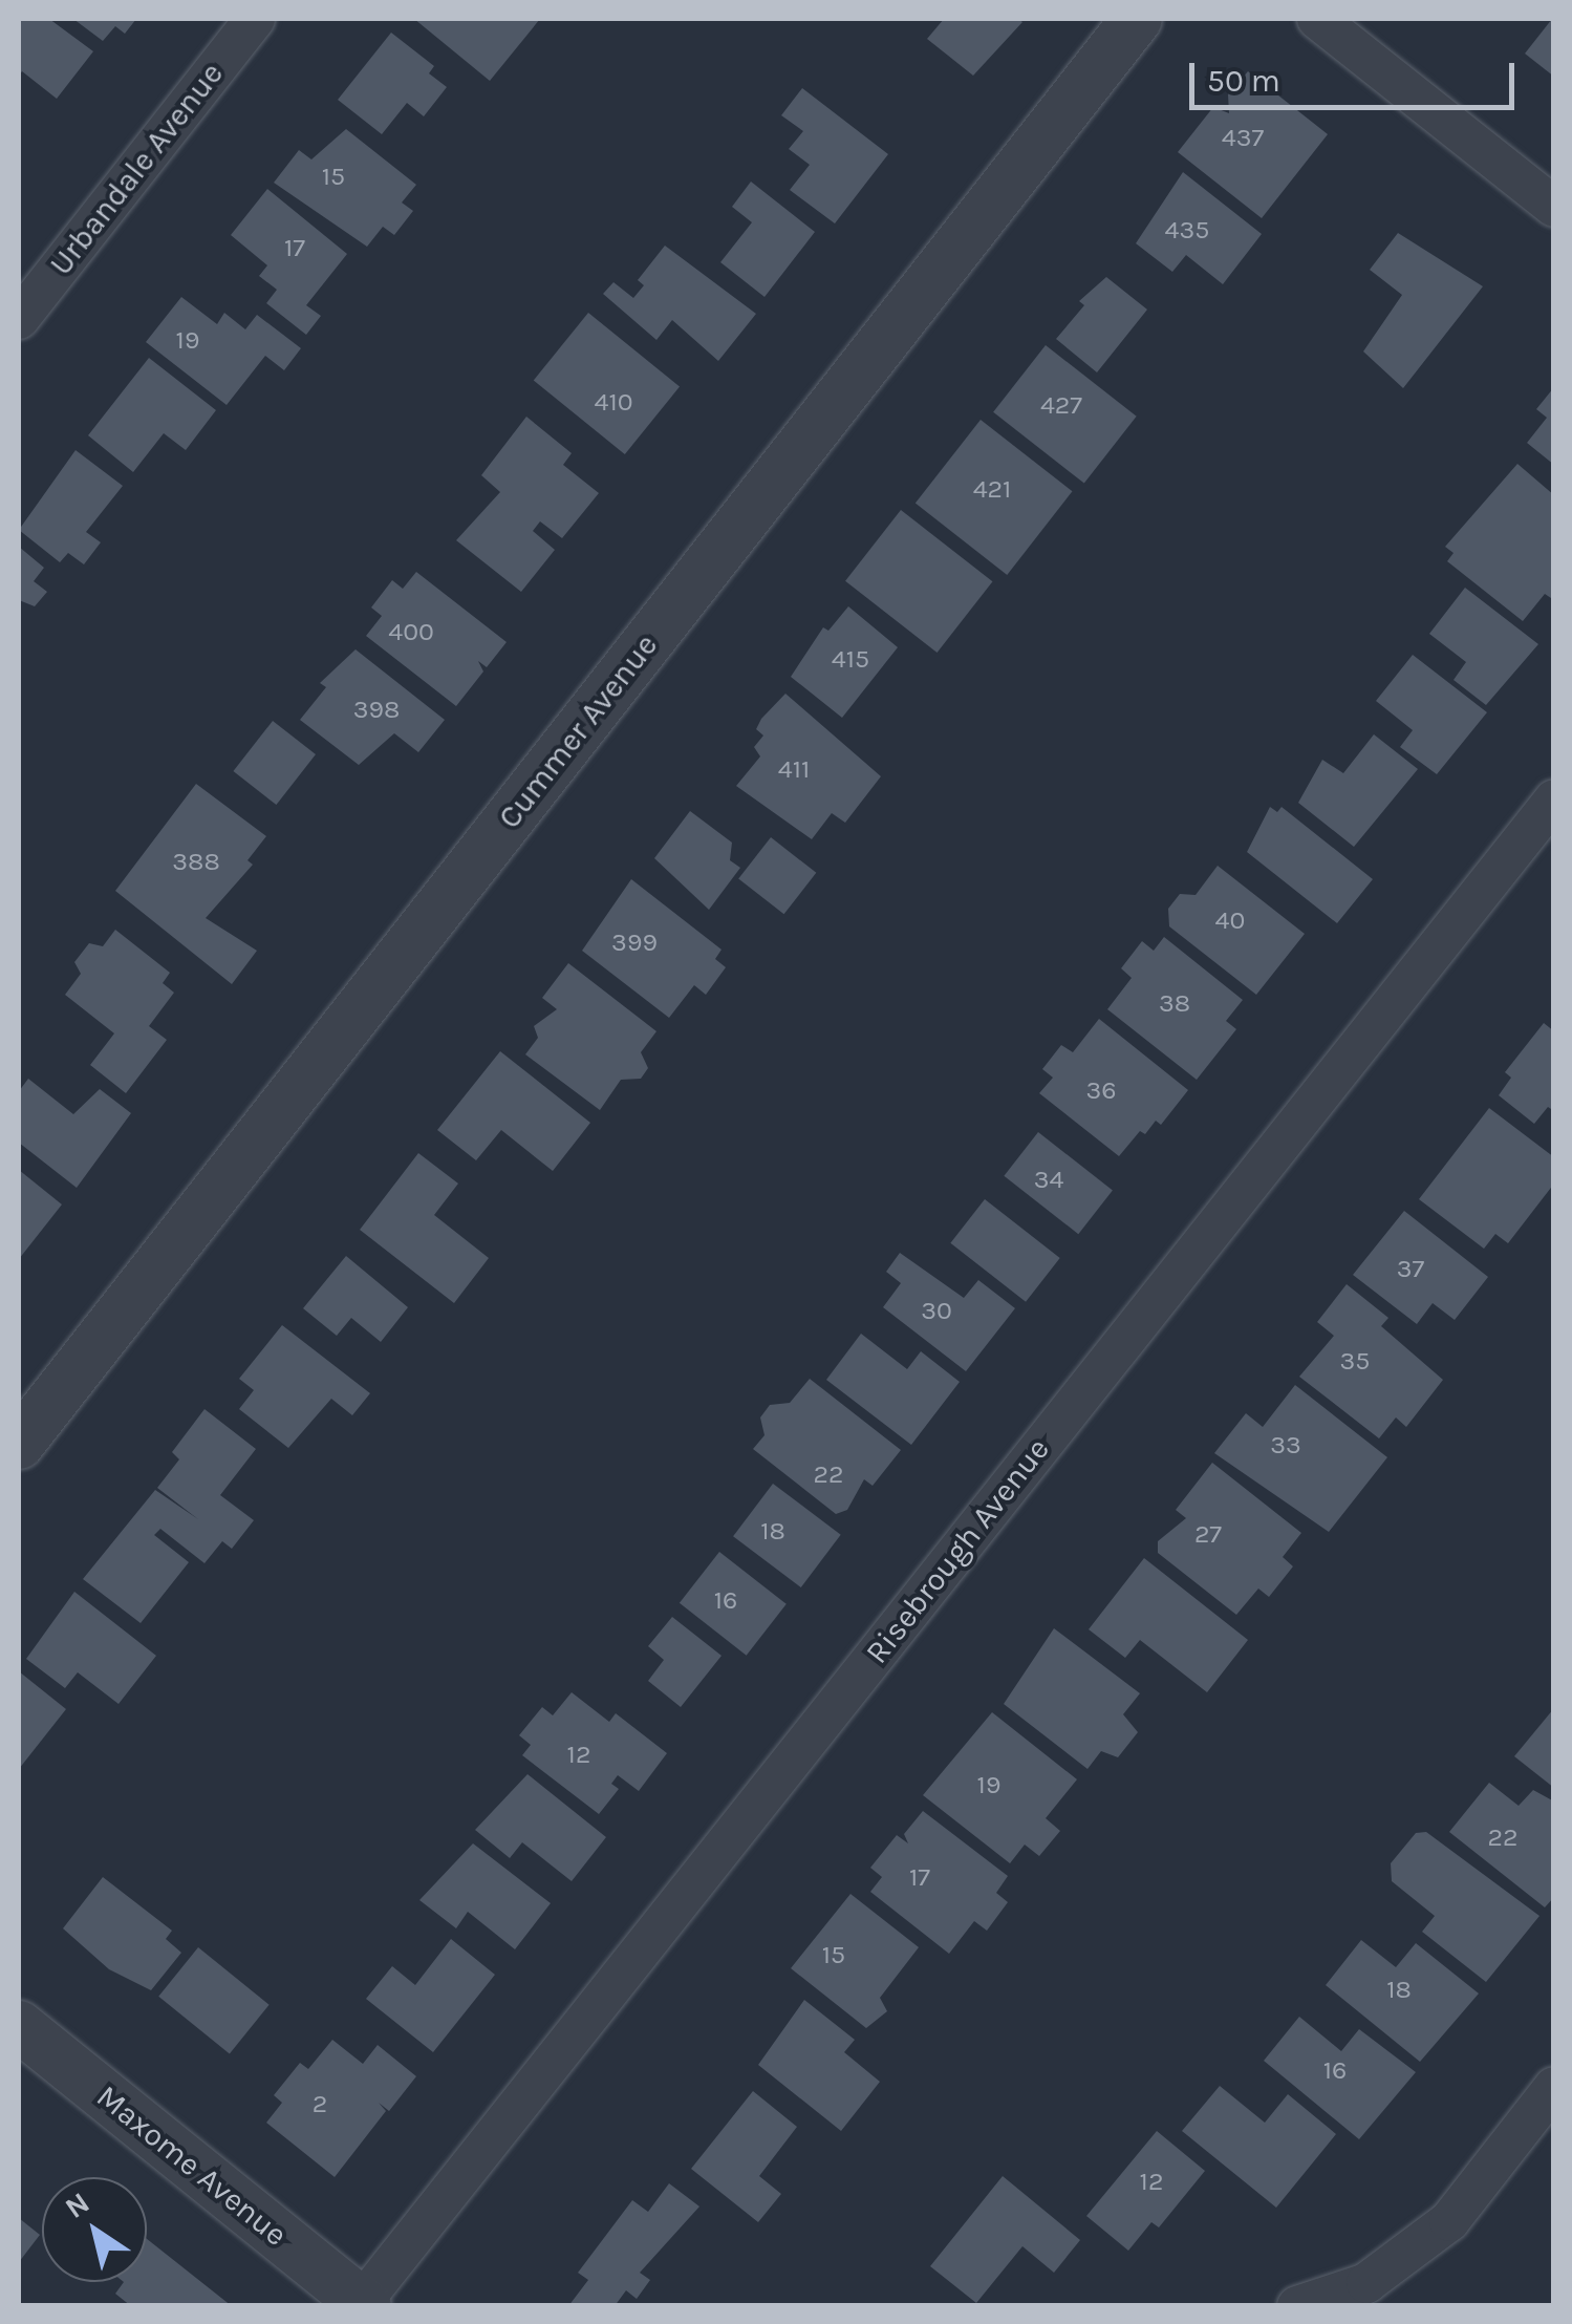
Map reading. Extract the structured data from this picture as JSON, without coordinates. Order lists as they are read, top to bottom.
{
  "streets": {
    "street": [
      "Urbandale Avenue",
      "Cummer Avenue",
      "Risebrough Avenue",
      "Maxome Avenue"
    ]
  },
  "crossings": [
    ["Risebrough Avenue", "Maxome Avenue"]
  ],
  "house_numbers": [
    "437",
    "15",
    "435",
    "17",
    "19",
    "410",
    "427",
    "421",
    "400",
    "415",
    "398",
    "411",
    "388",
    "40",
    "399",
    "38",
    "36",
    "34",
    "37",
    "30",
    "35",
    "33",
    "22",
    "18",
    "27",
    "16",
    "12",
    "19",
    "22",
    "17",
    "15",
    "18",
    "16",
    "2",
    "12"
  ],
  "scale_bar": "50 m",
  "north": "top left"
}
